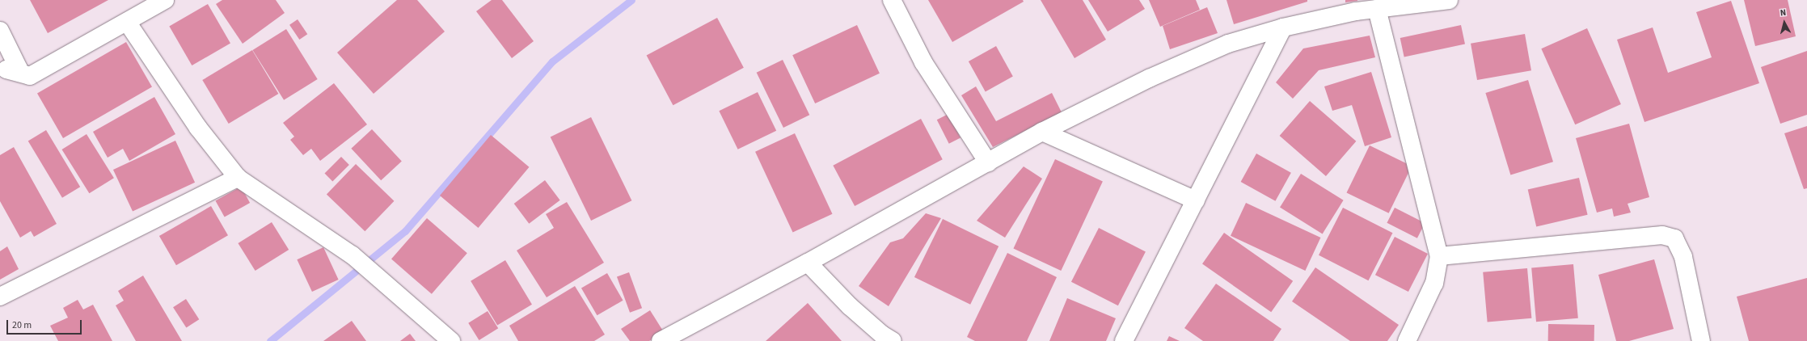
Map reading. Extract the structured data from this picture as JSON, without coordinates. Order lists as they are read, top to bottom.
{
  "scale_bar": "20 m",
  "north": "top"
}
